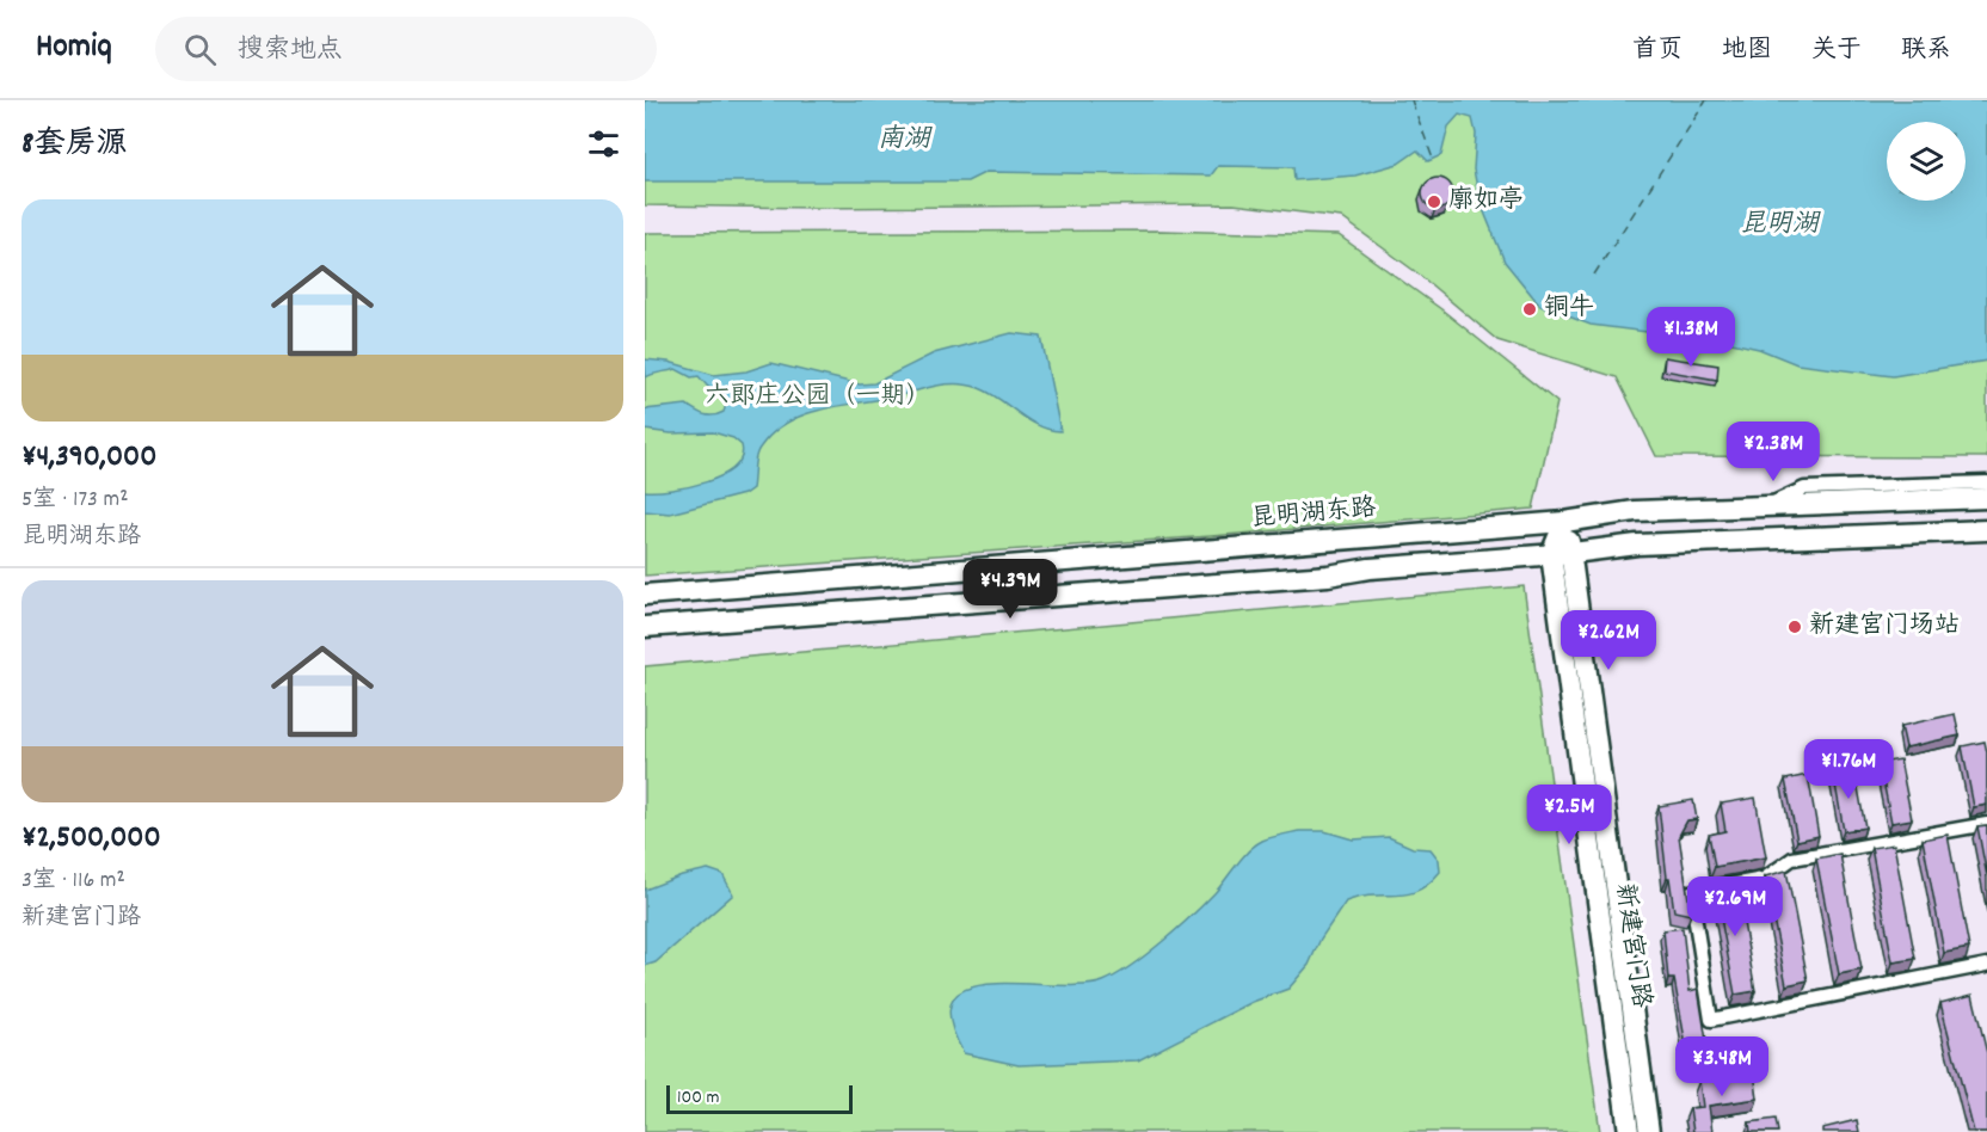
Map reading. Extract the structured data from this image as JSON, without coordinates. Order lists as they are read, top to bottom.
{
  "streets": {
    "main road": ["昆明湖东路", "新建宫门路"]
  },
  "crossings": [
    ["昆明湖东路", "新建宫门路"]
  ],
  "water": ["南湖", "昆明湖"],
  "parks": ["六郎庄公园（一期）"],
  "places": ["廓如亭", "铜牛", "新建宫门场站"],
  "scale_bar": "100 m",
  "page": {
    "header": "Homiq",
    "search": "搜索地点",
    "nav": [
      "首页",
      "地图",
      "关于",
      "联系"
    ],
    "heading": "8套房源",
    "list": [
      {
        "name": "¥4,390,000",
        "note": "5室 · 173 m² · 昆明湖东路"
      },
      {
        "name": "¥2,500,000",
        "note": "3室 · 116 m² · 新建宫门路"
      }
    ],
    "price": [
      "¥1.38M",
      "¥2.38M",
      "¥4.39M",
      "¥2.62M",
      "¥1.76M",
      "¥2.5M",
      "¥2.69M",
      "¥3.48M"
    ],
    "scale": "100 m"
  }
}
